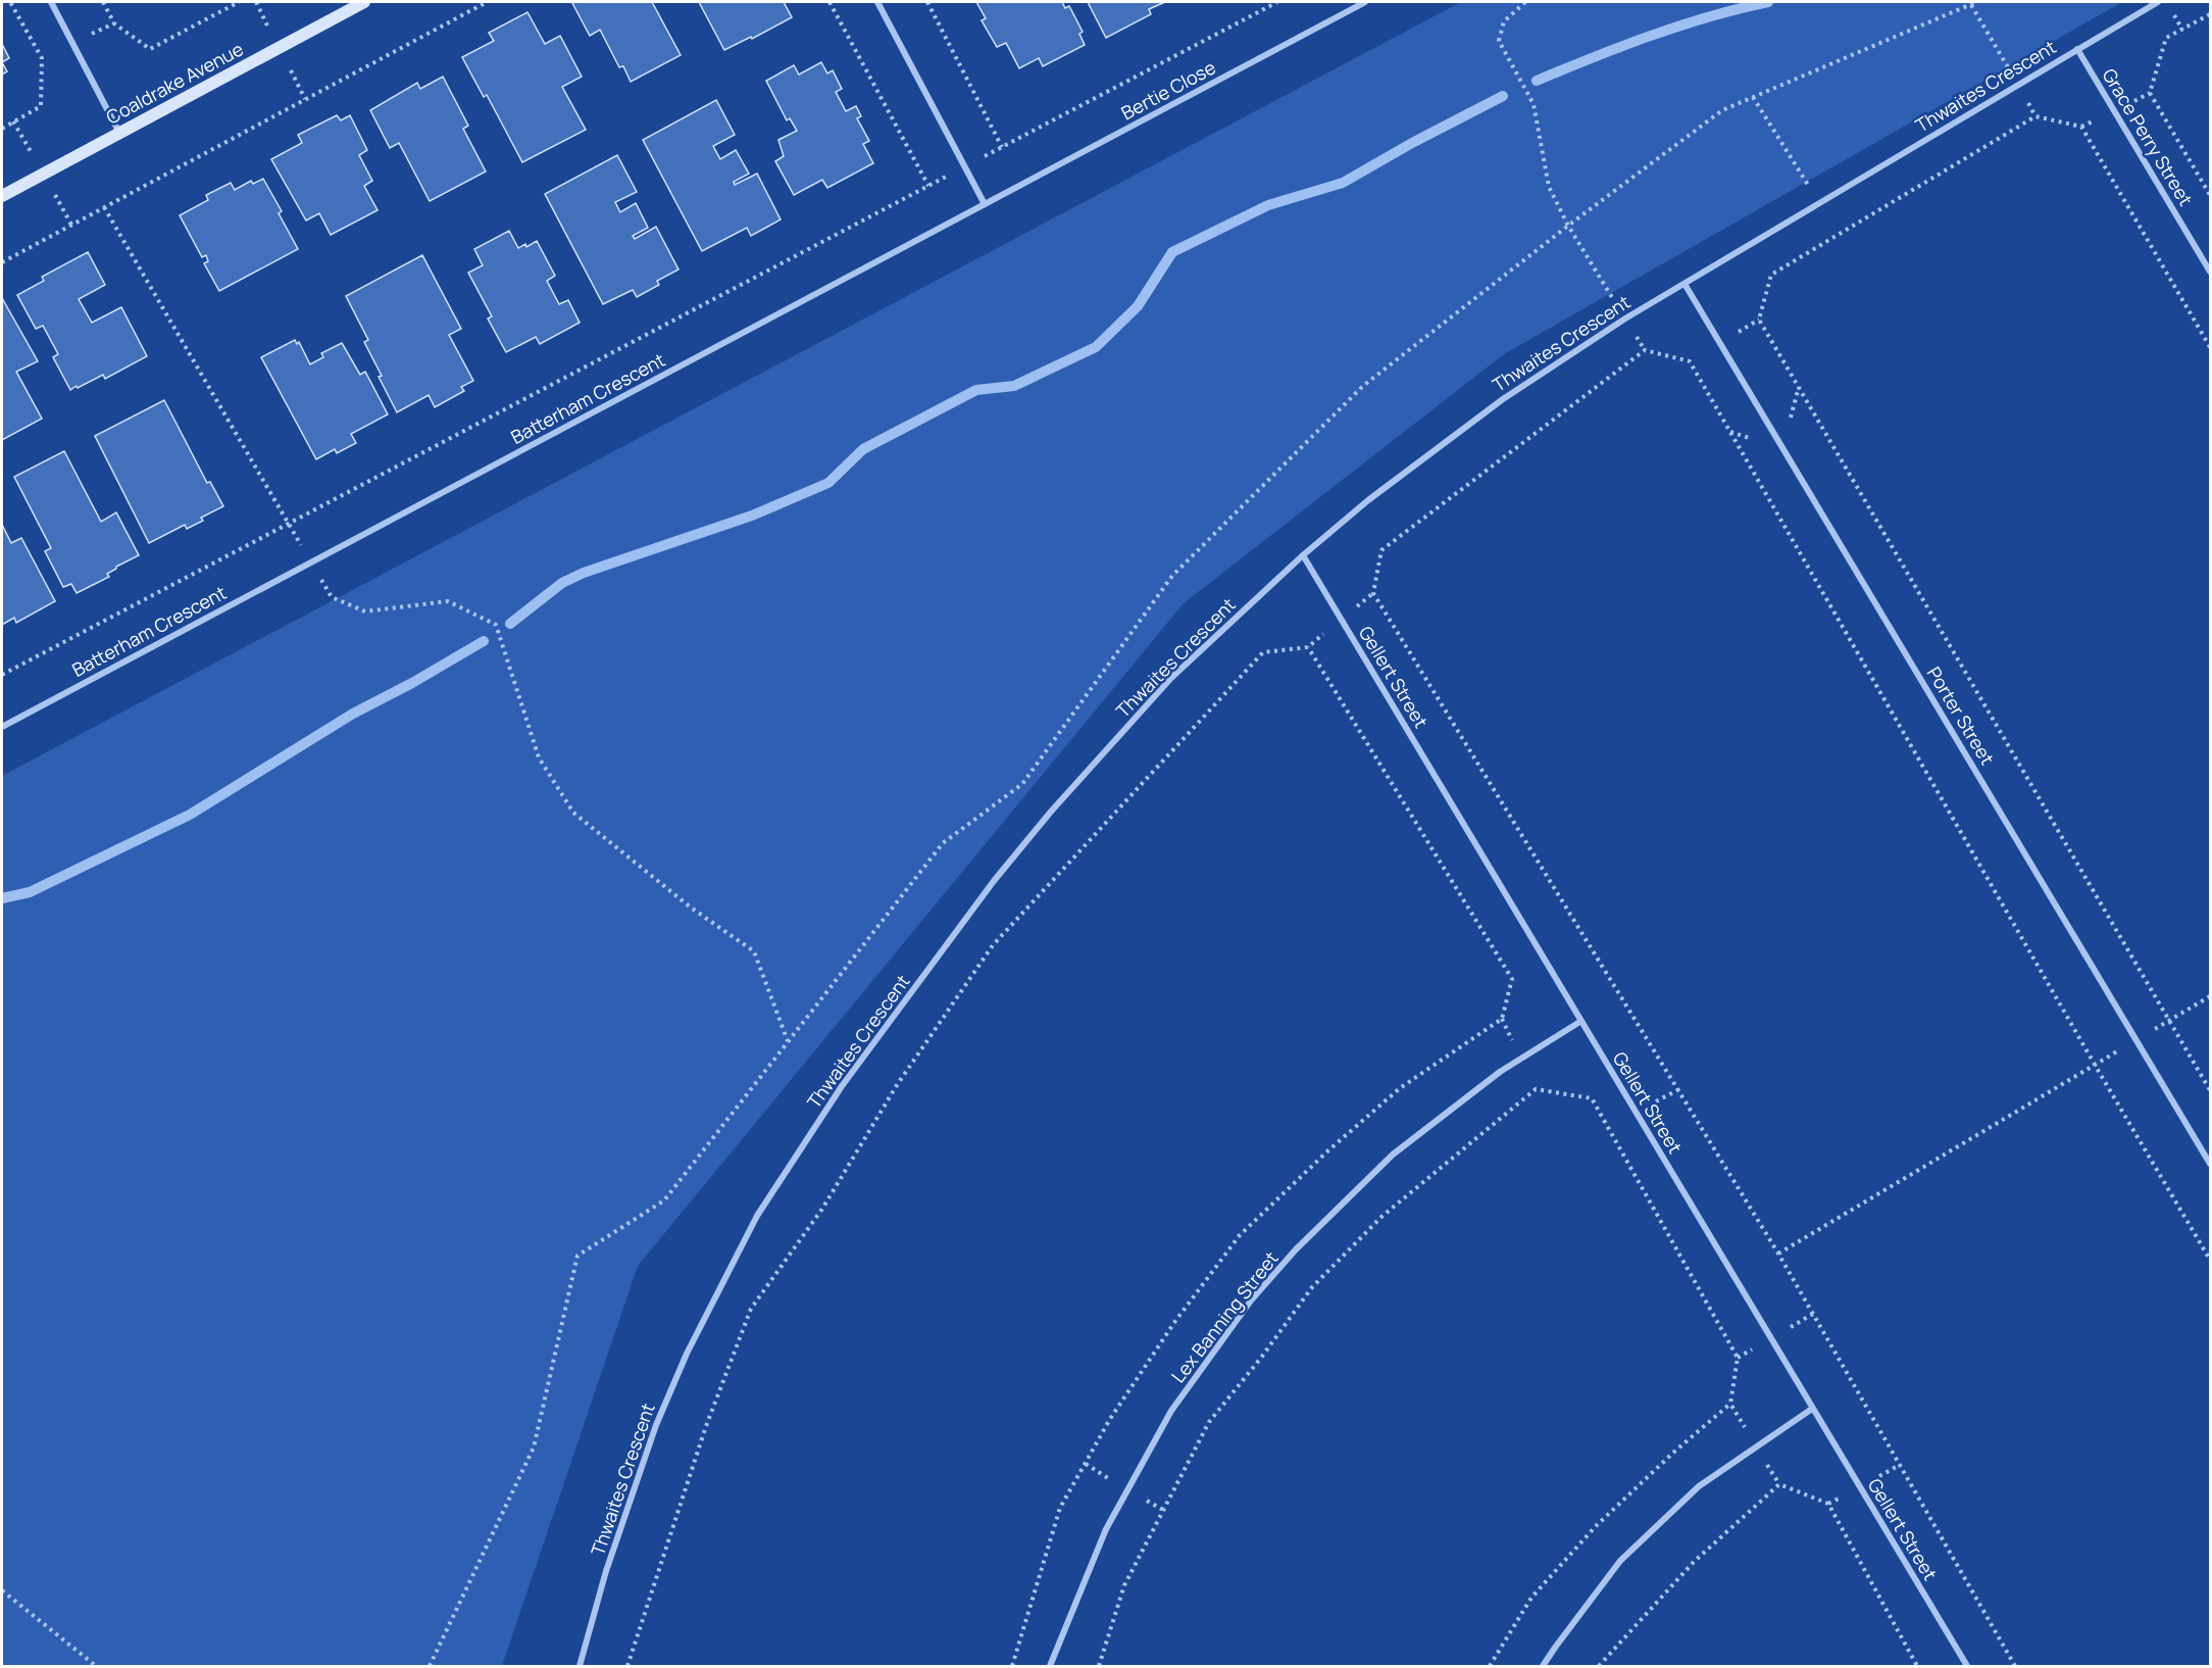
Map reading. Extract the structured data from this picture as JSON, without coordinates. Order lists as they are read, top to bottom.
{
  "streets": {
    "street": [
      "Coaldrake Avenue",
      "Thwaites Crescent",
      "Bertie Close",
      "Grace Perry Street",
      "Batterham Crescent",
      "Gellert Street",
      "Porter Street",
      "Lex Banning Street"
    ]
  },
  "crossings": [
    ["Thwaites Crescent", "Grace Perry Street"],
    ["Thwaites Crescent", "Gellert Street"],
    ["Thwaites Crescent", "Porter Street"],
    ["Bertie Close", "Batterham Crescent"],
    ["Gellert Street", "Lex Banning Street"]
  ]
}
